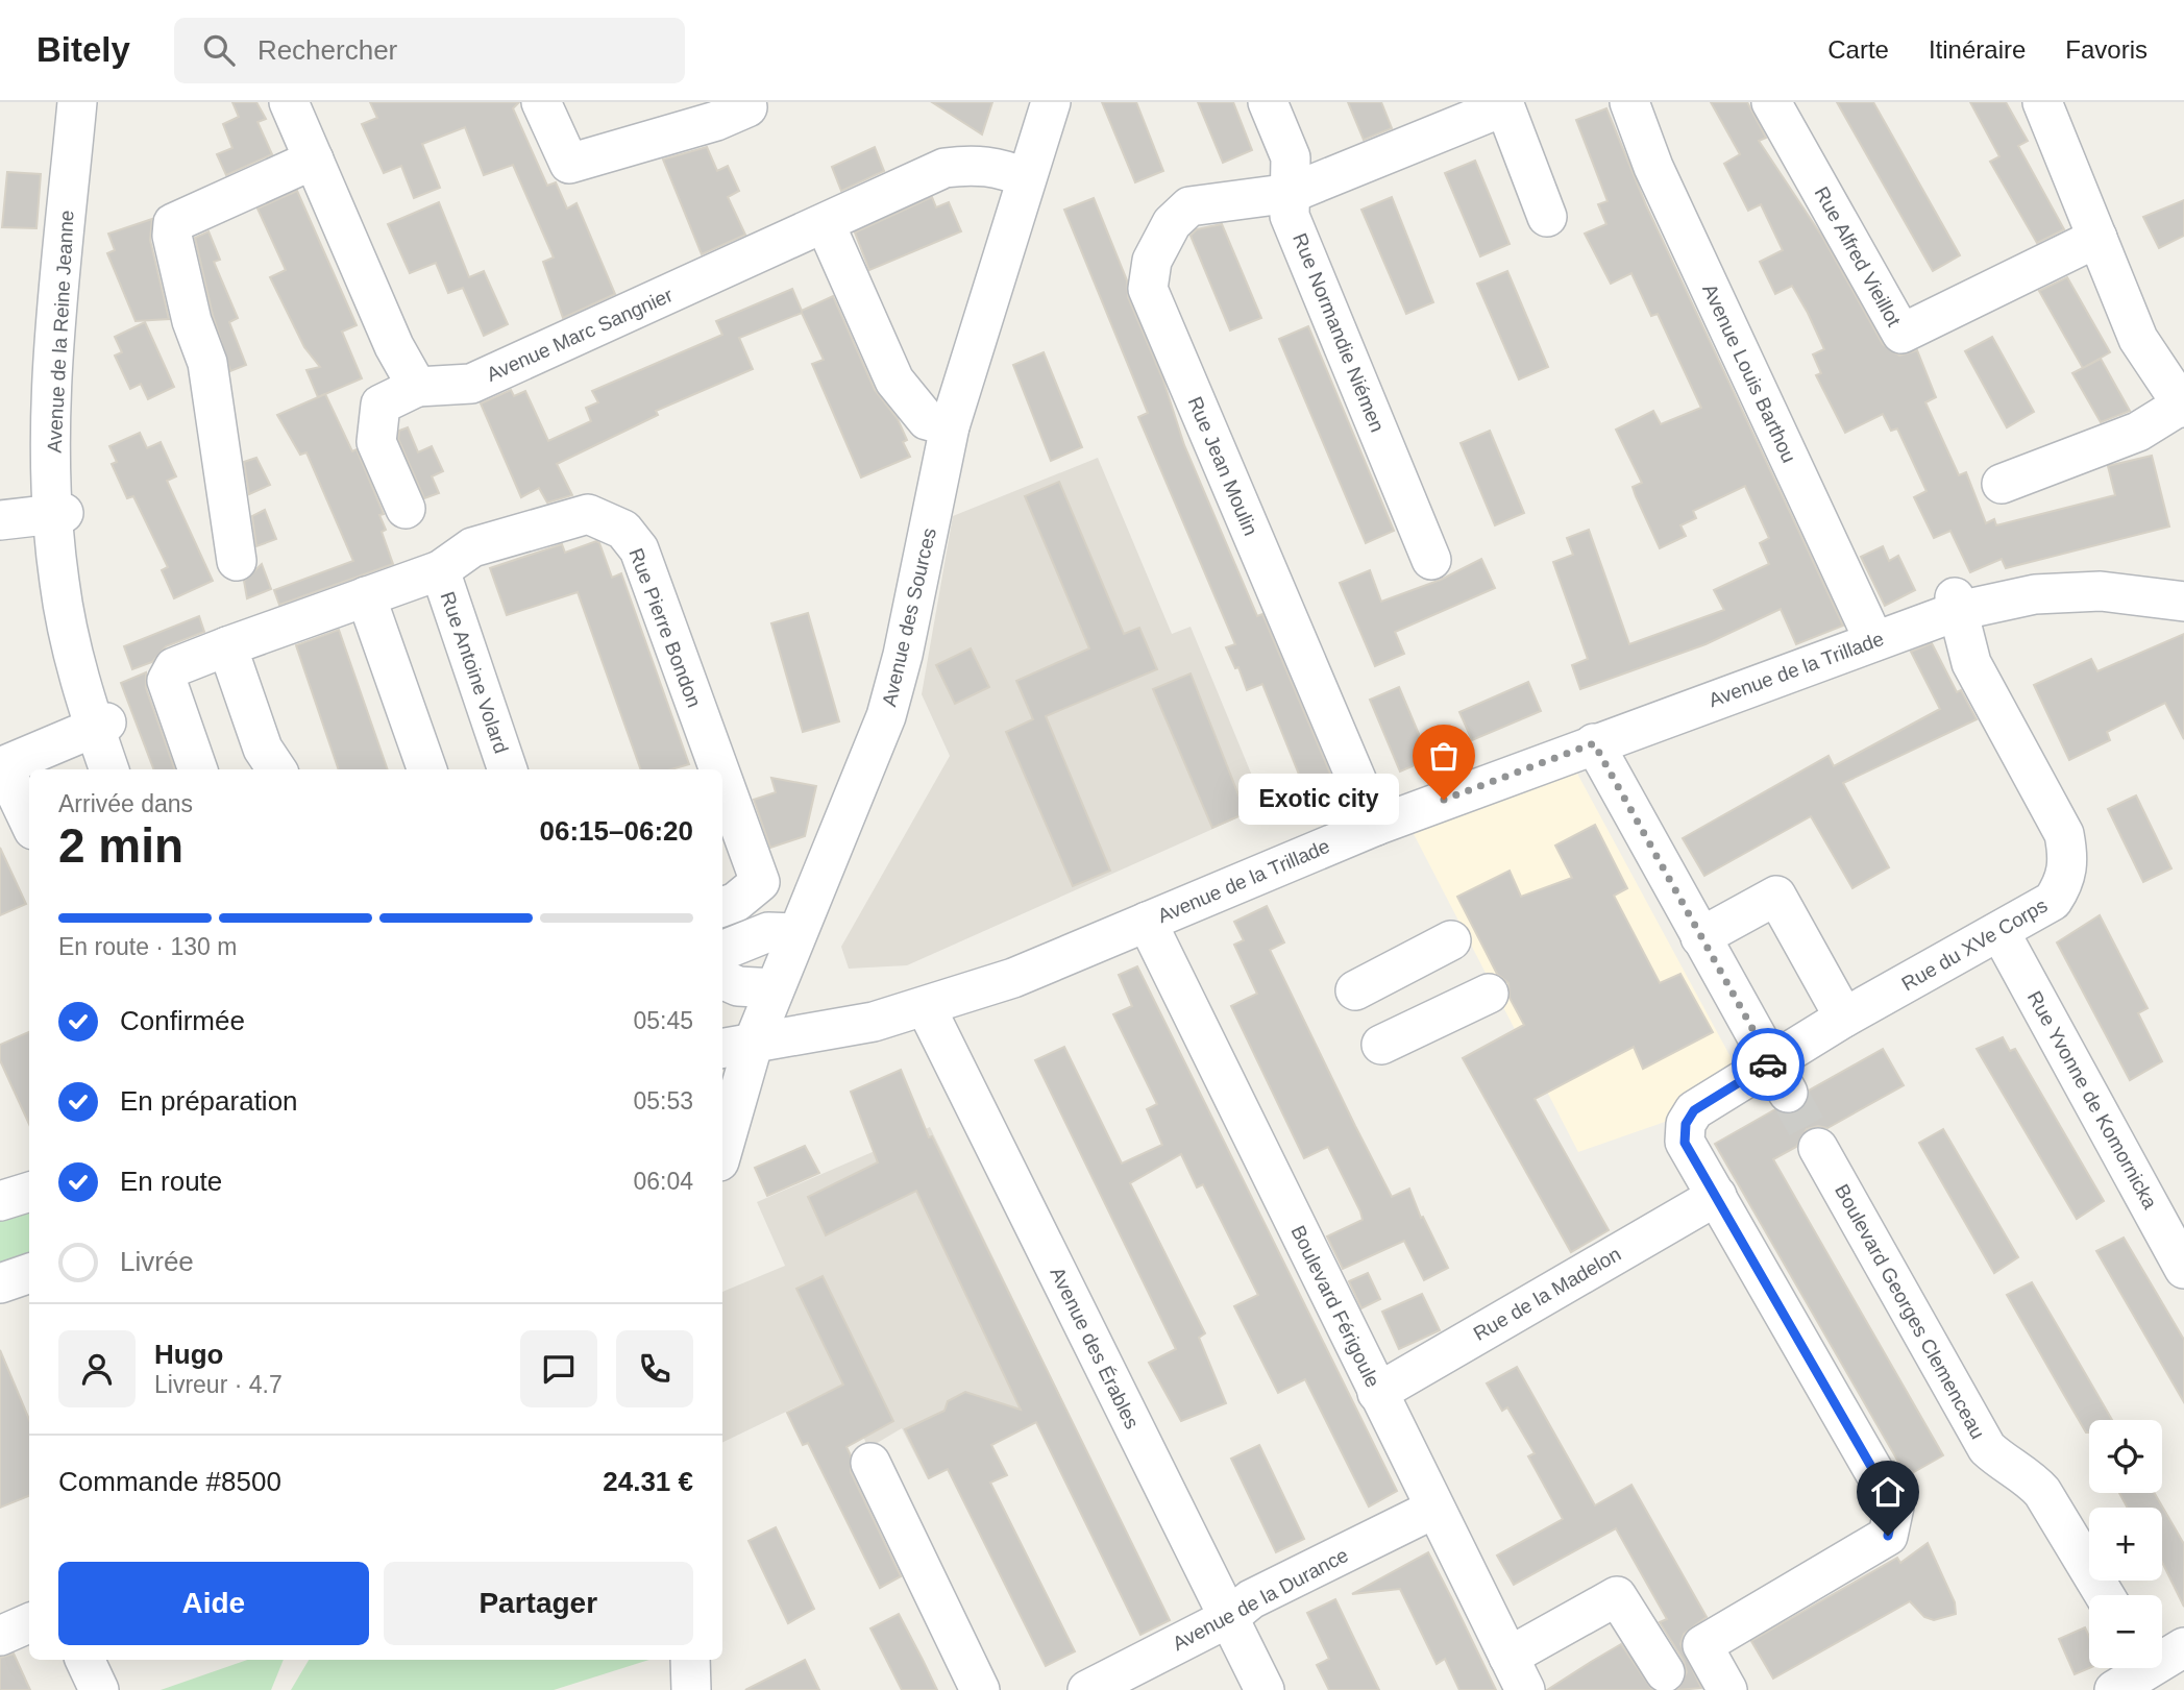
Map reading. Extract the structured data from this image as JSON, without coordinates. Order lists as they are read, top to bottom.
{
  "streets": {
    "street": [
      "Rue Alfred Vieillot",
      "Avenue de la Reine Jeanne",
      "Rue Normandie Niémen",
      "Avenue Marc Sangnier",
      "Avenue Louis Barthou",
      "Rue Jean Moulin",
      "Avenue des Sources",
      "Rue Pierre Bondon",
      "Avenue de la Trillade",
      "Rue Antoine Volard",
      "Rue du XVe Corps",
      "Rue Yvonne de Komornicka",
      "Rue de la Madelon",
      "Boulevard Férigoule",
      "Boulevard Georges Clemenceau",
      "Avenue des Érables",
      "Avenue de la Durance"
    ]
  },
  "crossings": [
    ["Rue Normandie Niémen", "Rue Jean Moulin"],
    ["Avenue Marc Sangnier", "Avenue des Sources"],
    ["Avenue Louis Barthou", "Avenue de la Trillade"],
    ["Rue Jean Moulin", "Avenue de la Trillade"],
    ["Avenue des Sources", "Avenue de la Trillade"],
    ["Rue Pierre Bondon", "Rue Antoine Volard"],
    ["Avenue de la Trillade", "Rue du XVe Corps"],
    ["Avenue de la Trillade", "Boulevard Férigoule"],
    ["Avenue de la Trillade", "Avenue des Érables"],
    ["Rue du XVe Corps", "Rue Yvonne de Komornicka"],
    ["Rue du XVe Corps", "Rue de la Madelon"],
    ["Rue de la Madelon", "Boulevard Férigoule"],
    ["Boulevard Férigoule", "Avenue de la Durance"],
    ["Avenue des Érables", "Avenue de la Durance"]
  ],
  "places": ["Exotic city"],
  "page": {
    "header": "Bitely",
    "search": "Rechercher",
    "nav": ["Carte", "Itinéraire", "Favoris"],
    "heading": ["2 min", "Arrivée dans", "06:15–06:20"],
    "panel": [
      "Hugo",
      "Livreur · 4.7",
      "Commande #8500",
      "24.31 €"
    ],
    "bubble": "Exotic city",
    "bar": "En route · 130 m",
    "list": [
      ["Confirmée", "05:45"],
      ["En préparation", "05:53"],
      ["En route", "06:04"],
      "Livrée"
    ],
    "map_buttons": ["+", "−"],
    "buttons": ["Aide", "Partager"]
  }
}
